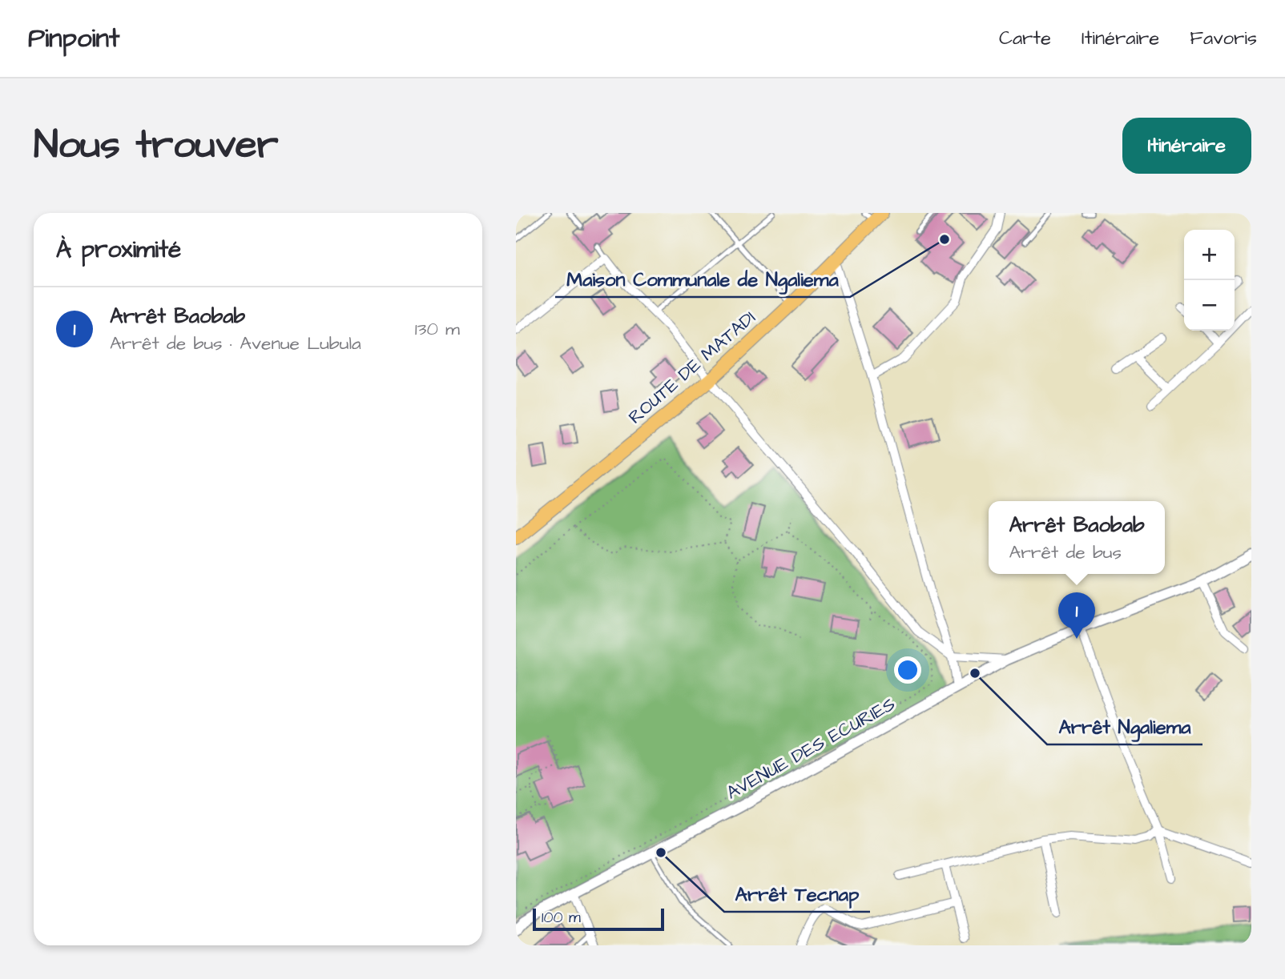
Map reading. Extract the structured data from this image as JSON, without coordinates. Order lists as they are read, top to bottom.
{
  "streets": {
    "main road": ["ROUTE DE MATADI"],
    "street": ["AVENUE DES ECURIES"]
  },
  "places": ["Maison Communale de Ngaliema", "Arrêt Ngaliema", "Arrêt Tecnap"],
  "scale_bar": "100 m",
  "page": {
    "header": "Pinpoint",
    "nav": ["Carte", "Itinéraire", "Favoris"],
    "buttons": "Itinéraire",
    "title": "Nous trouver",
    "heading": "À proximité",
    "map_buttons": ["+", "−"],
    "list": [
      {
        "mark": "1",
        "name": "Arrêt Baobab",
        "note": "Arrêt de bus · Avenue Lubula",
        "value": "130 m"
      }
    ],
    "popup": ["Arrêt Baobab", "Arrêt de bus"],
    "pins": "1",
    "scale": "100 m"
  }
}
